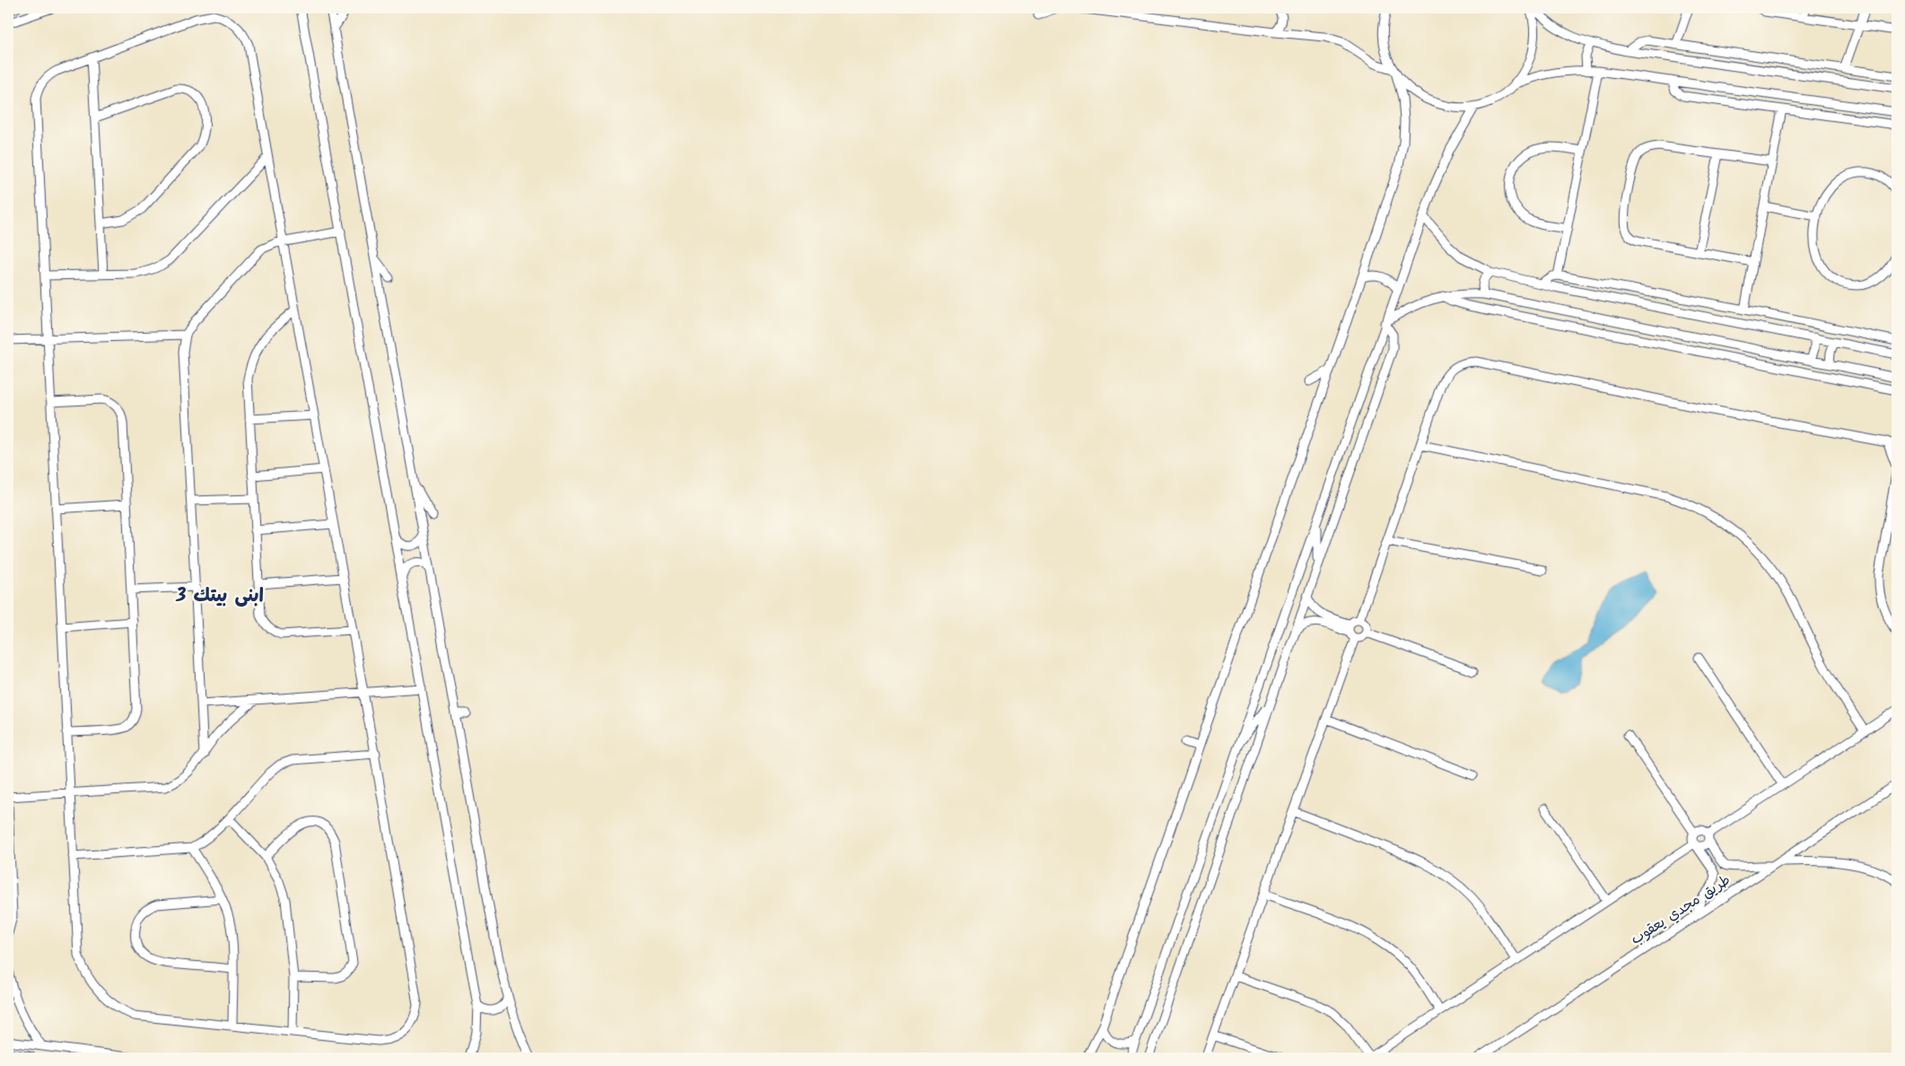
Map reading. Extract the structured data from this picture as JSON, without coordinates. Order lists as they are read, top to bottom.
{
  "streets": {
    "street": ["طريق مجدي يعقوب"]
  },
  "districts": ["ابنى بيتك 3"]
}
